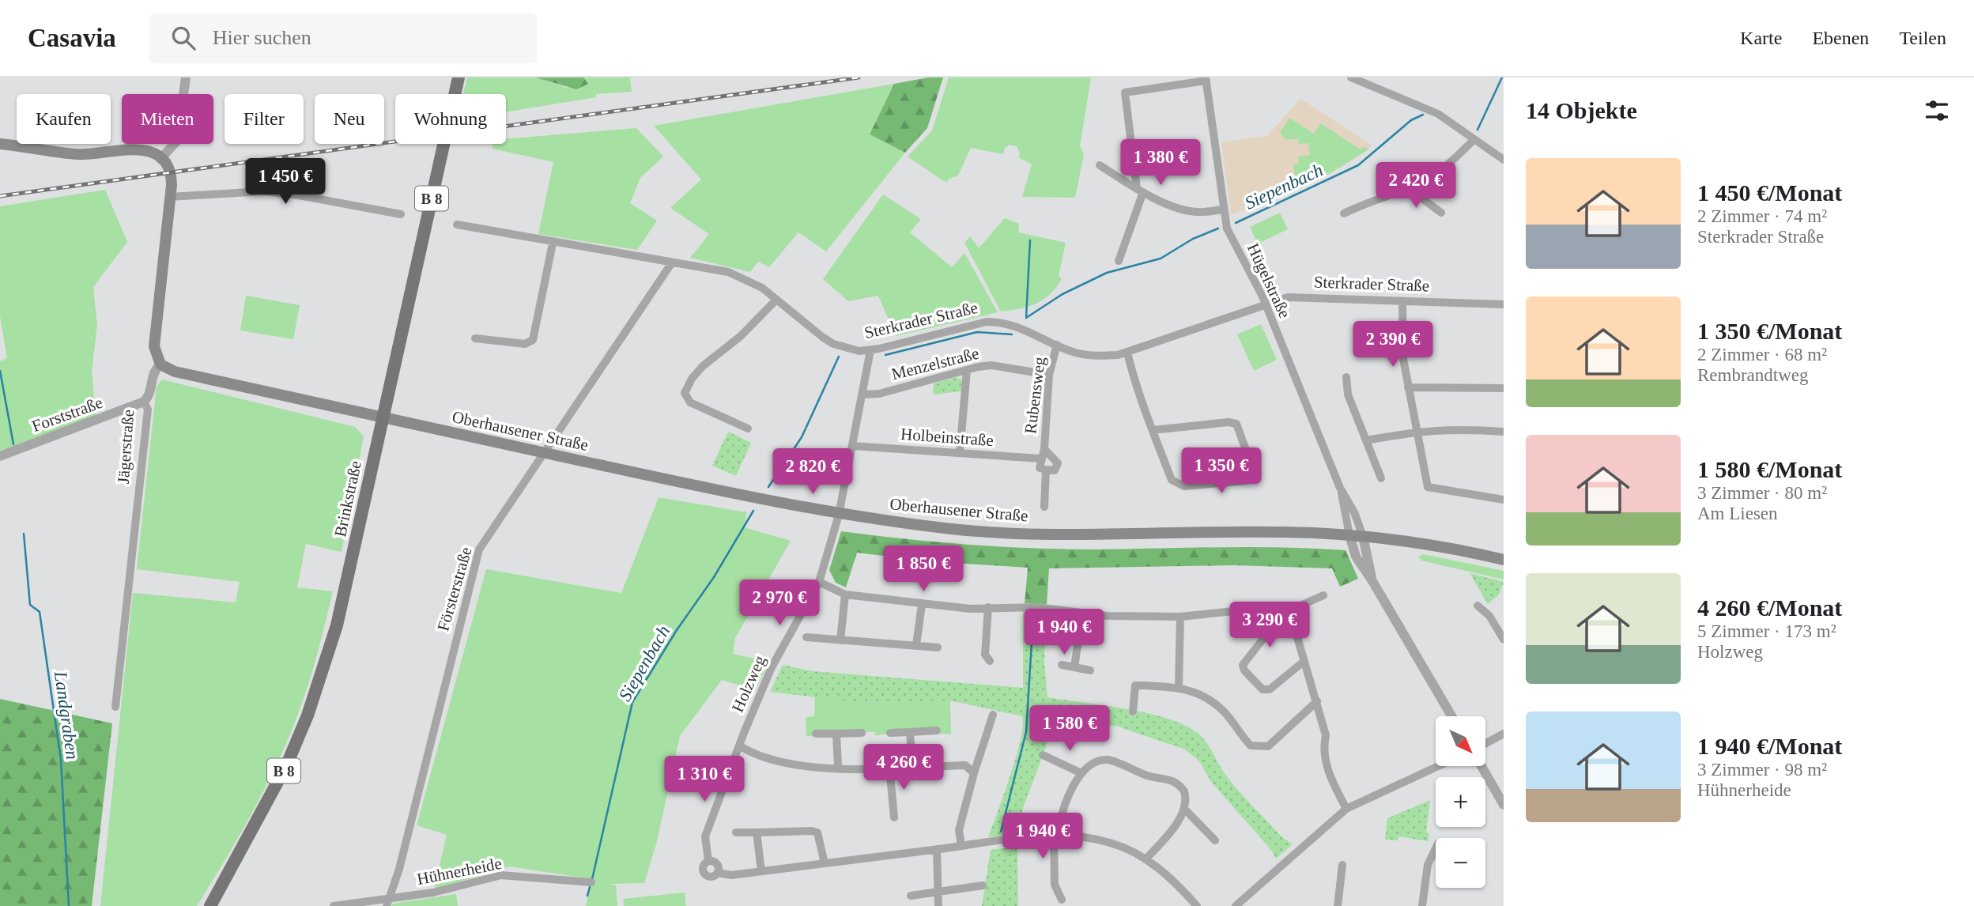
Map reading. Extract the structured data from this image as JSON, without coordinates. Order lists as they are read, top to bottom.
{
  "streets": {
    "main road": ["B 8", "Oberhausener Straße", "Brinkstraße"],
    "street": [
      "Hügelstraße",
      "Sterkrader Straße",
      "Menzelstraße",
      "Rubensweg",
      "Forststraße",
      "Holbeinstraße",
      "Jägerstraße",
      "Försterstraße",
      "Holzweg",
      "Hühnerheide"
    ]
  },
  "crossings": [
    ["Hügelstraße", "Sterkrader Straße"],
    ["Hügelstraße", "Oberhausener Straße"],
    ["Sterkrader Straße", "Rubensweg"],
    ["Sterkrader Straße", "Försterstraße"],
    ["Sterkrader Straße", "Holzweg"],
    ["Menzelstraße", "Rubensweg"],
    ["Menzelstraße", "Holzweg"],
    ["Rubensweg", "Holbeinstraße"],
    ["Forststraße", "Jägerstraße"],
    ["Oberhausener Straße", "Jägerstraße"],
    ["Oberhausener Straße", "Brinkstraße"],
    ["Oberhausener Straße", "Försterstraße"],
    ["Oberhausener Straße", "Holzweg"],
    ["Holbeinstraße", "Holzweg"],
    ["Försterstraße", "Hühnerheide"]
  ],
  "water": ["Siepenbach", "Landgraben"],
  "north": "bottom right",
  "page": {
    "header": "Casavia",
    "search": "Hier suchen",
    "nav": ["Karte", "Ebenen", "Teilen"],
    "heading": "14 Objekte",
    "chip": [
      "Kaufen",
      "Mieten",
      "Filter",
      "Neu",
      "Wohnung"
    ],
    "price": [
      "1 380 €",
      "1 450 €",
      "2 420 €",
      "2 390 €",
      "1 350 €",
      "2 820 €",
      "1 850 €",
      "2 970 €",
      "3 290 €",
      "1 940 €",
      "1 580 €",
      "4 260 €",
      "1 310 €",
      "1 940 €"
    ],
    "list": [
      {
        "name": "1 450 €/Monat",
        "note": "2 Zimmer · 74 m² · Sterkrader Straße"
      },
      {
        "name": "1 350 €/Monat",
        "note": "2 Zimmer · 68 m² · Rembrandtweg"
      },
      {
        "name": "1 580 €/Monat",
        "note": "3 Zimmer · 80 m² · Am Liesen"
      },
      {
        "name": "4 260 €/Monat",
        "note": "5 Zimmer · 173 m² · Holzweg"
      },
      {
        "name": "1 940 €/Monat",
        "note": "3 Zimmer · 98 m² · Hühnerheide"
      }
    ],
    "map_buttons": ["+", "−"]
  }
}
